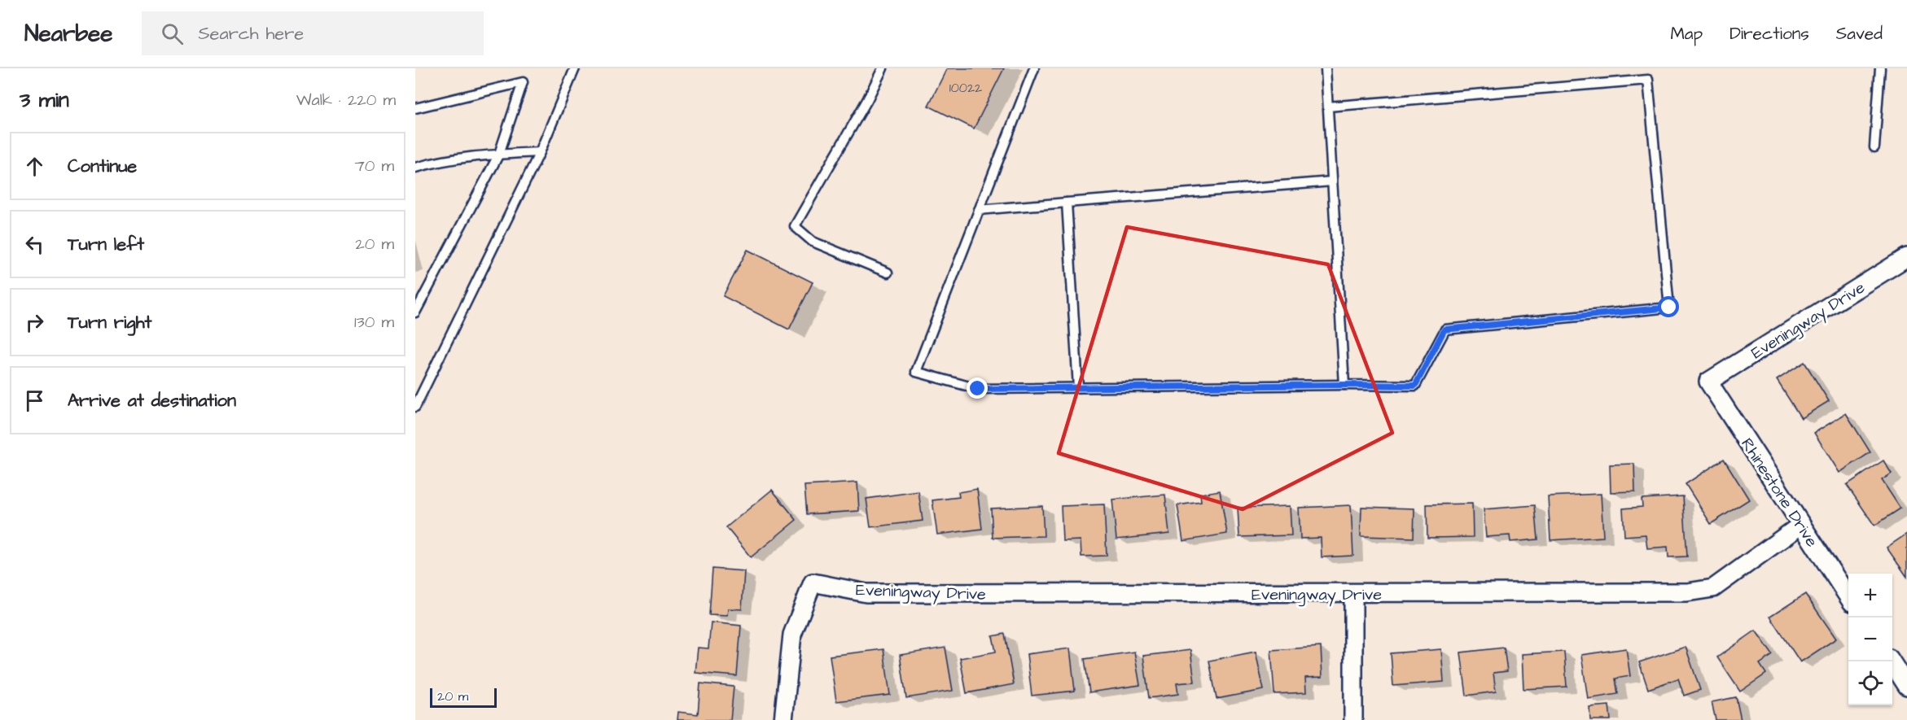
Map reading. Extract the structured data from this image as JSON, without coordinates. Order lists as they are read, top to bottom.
{
  "streets": {
    "street": ["Eveningway Drive", "Rhinestone Drive"]
  },
  "crossings": [
    ["Eveningway Drive", "Rhinestone Drive"]
  ],
  "house_numbers": ["10022"],
  "scale_bar": "20 m",
  "page": {
    "header": "Nearbee",
    "search": "Search here",
    "nav": ["Map", "Directions", "Saved"],
    "heading": ["3 min", "Walk · 220 m"],
    "list": [
      ["Continue", "70 m"],
      ["Turn left", "20 m"],
      ["Turn right", "130 m"],
      "Arrive at destination"
    ],
    "map_buttons": ["+", "−"],
    "scale": "20 m"
  }
}
